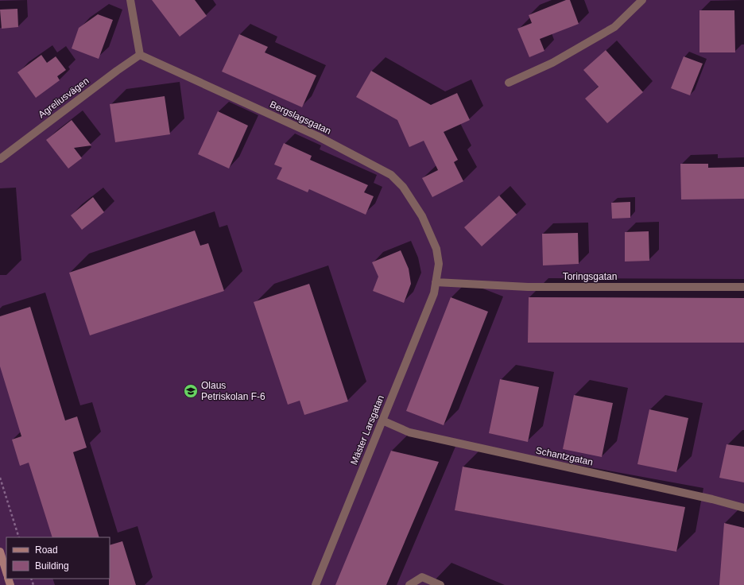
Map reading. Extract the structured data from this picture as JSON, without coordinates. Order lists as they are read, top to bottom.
{
  "streets": {
    "street": [
      "Agreliusvägen",
      "Bergslagsgatan",
      "Toringsgatan",
      "Mäster Larsgatan",
      "Schantzgatan"
    ]
  },
  "crossings": [
    ["Agreliusvägen", "Bergslagsgatan"],
    ["Bergslagsgatan", "Toringsgatan"],
    ["Bergslagsgatan", "Mäster Larsgatan"],
    ["Toringsgatan", "Mäster Larsgatan"],
    ["Mäster Larsgatan", "Schantzgatan"]
  ],
  "places": {
    "school or university": ["Olaus Petriskolan F-6"]
  },
  "legend": ["Road", "Building"]
}
